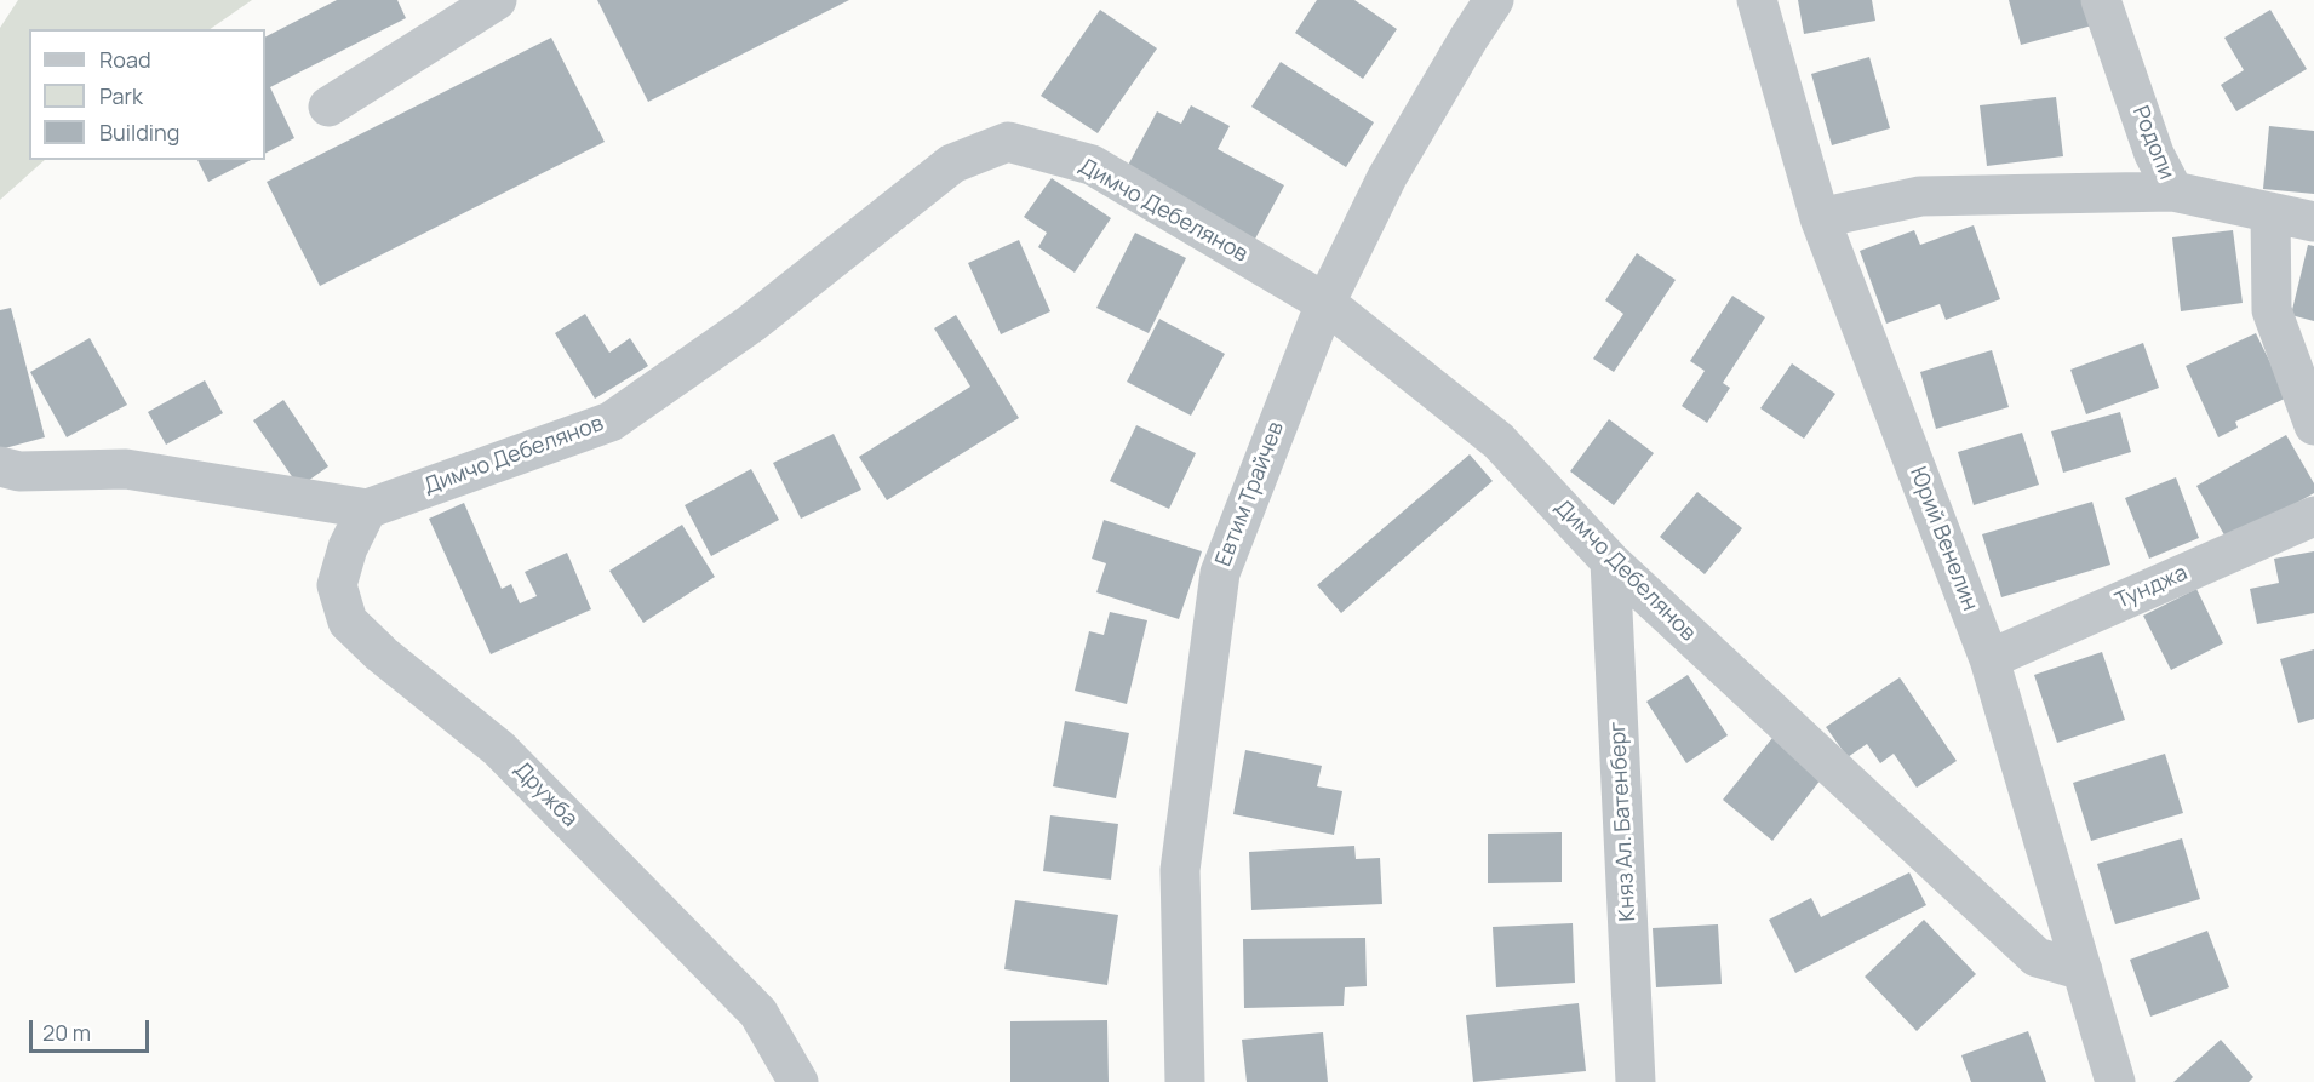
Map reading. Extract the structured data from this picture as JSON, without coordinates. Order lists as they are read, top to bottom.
{
  "streets": {
    "street": [
      "Родопи",
      "Димчо Дебелянов",
      "Евтим Трайчев",
      "Юрий Венелин",
      "Тунджа",
      "Дружба",
      "Княз Ал. Батенберг"
    ]
  },
  "crossings": [
    ["Димчо Дебелянов", "Евтим Трайчев"],
    ["Димчо Дебелянов", "Юрий Венелин"],
    ["Димчо Дебелянов", "Дружба"],
    ["Димчо Дебелянов", "Княз Ал. Батенберг"],
    ["Юрий Венелин", "Тунджа"]
  ],
  "legend": ["Road", "Park", "Building"],
  "scale_bar": "20 m"
}
